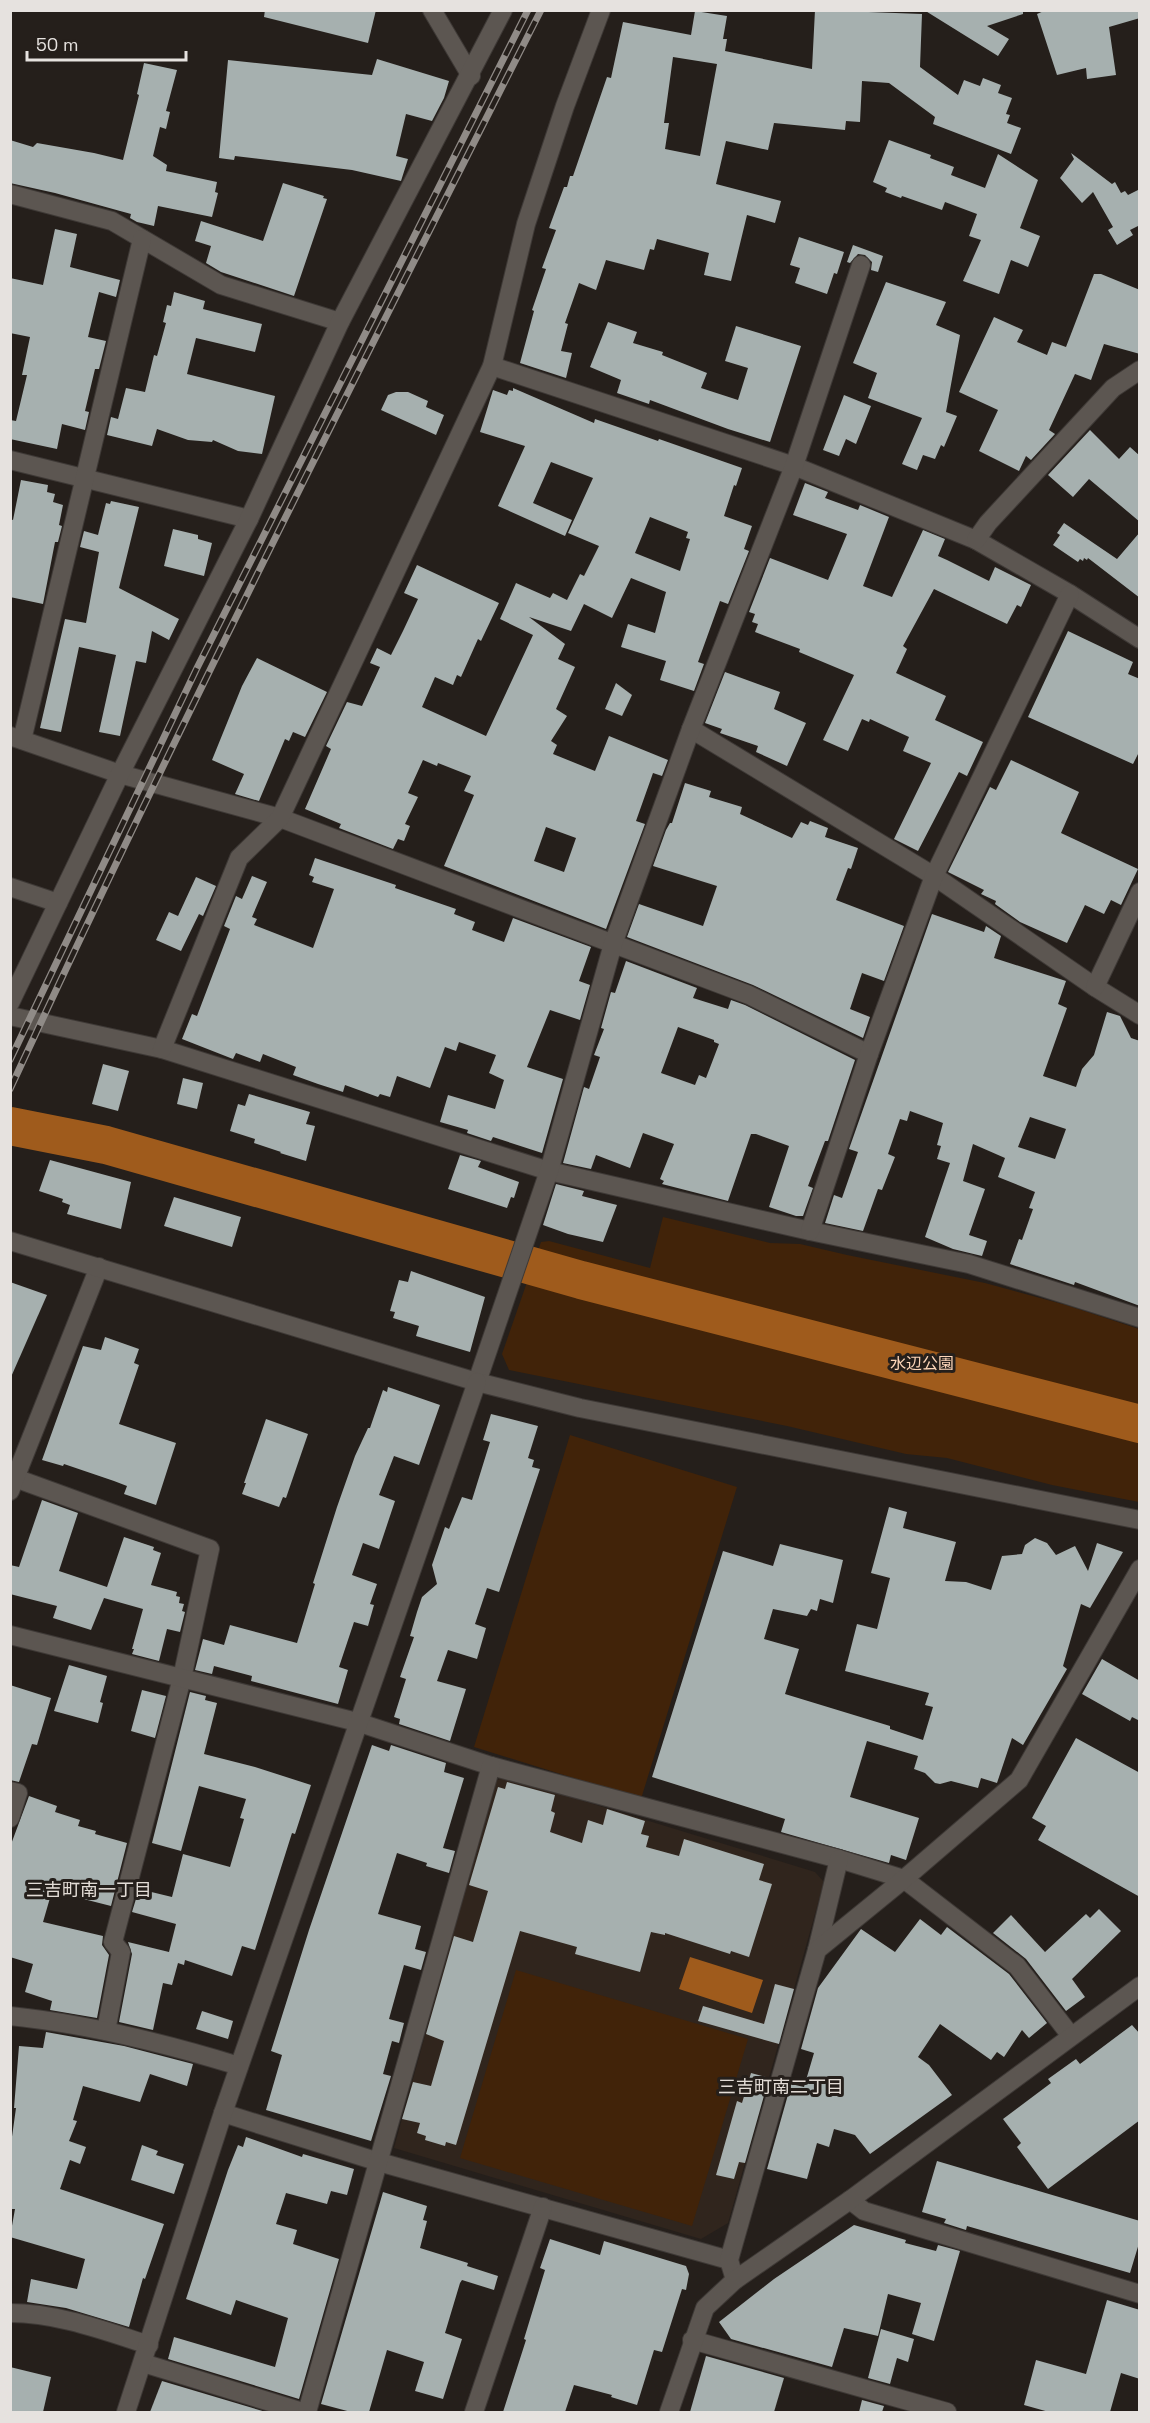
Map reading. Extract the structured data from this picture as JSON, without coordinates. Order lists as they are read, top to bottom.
{
  "districts": ["三吉町南一丁目", "三吉町南二丁目"],
  "parks": ["水辺公園"],
  "scale_bar": "50 m"
}
